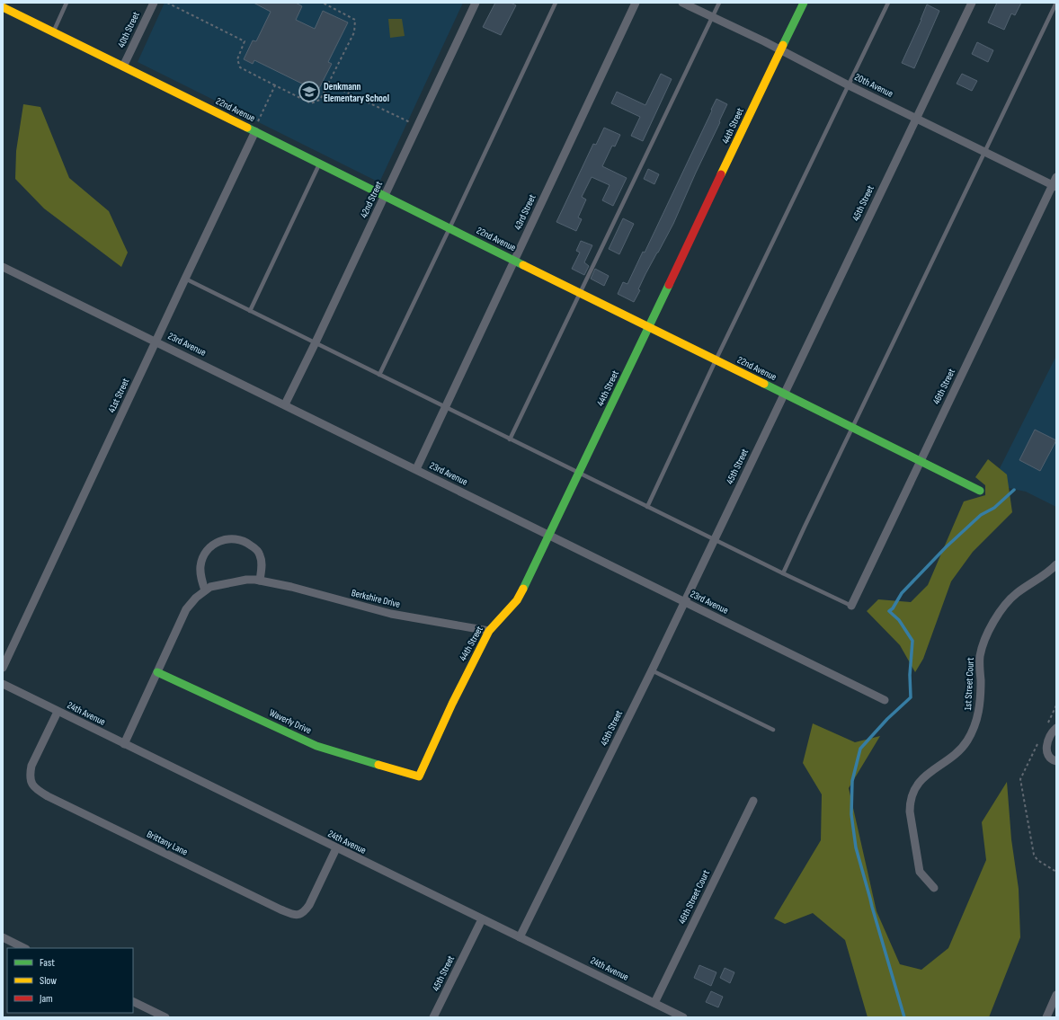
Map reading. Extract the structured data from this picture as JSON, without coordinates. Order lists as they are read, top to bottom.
{
  "streets": {
    "street": [
      "40th Street",
      "20th Avenue",
      "22nd Avenue",
      "44th Street",
      "42nd Street",
      "45th Street",
      "43rd Street",
      "23rd Avenue",
      "46th Street",
      "41st Street",
      "Berkshire Drive",
      "1st Street Court",
      "24th Avenue",
      "Waverly Drive",
      "Brittany Lane",
      "46th Street Court"
    ]
  },
  "crossings": [
    ["40th Street", "22nd Avenue"],
    ["20th Avenue", "44th Street"],
    ["20th Avenue", "45th Street"],
    ["20th Avenue", "46th Street"],
    ["22nd Avenue", "44th Street"],
    ["22nd Avenue", "42nd Street"],
    ["22nd Avenue", "45th Street"],
    ["22nd Avenue", "43rd Street"],
    ["22nd Avenue", "46th Street"],
    ["22nd Avenue", "41st Street"],
    ["44th Street", "23rd Avenue"],
    ["44th Street", "Berkshire Drive"],
    ["44th Street", "Waverly Drive"],
    ["42nd Street", "23rd Avenue"],
    ["45th Street", "23rd Avenue"],
    ["45th Street", "24th Avenue"],
    ["43rd Street", "23rd Avenue"],
    ["23rd Avenue", "41st Street"],
    ["Berkshire Drive", "24th Avenue"],
    ["Berkshire Drive", "Waverly Drive"],
    ["24th Avenue", "Brittany Lane"],
    ["24th Avenue", "46th Street Court"]
  ],
  "places": {
    "school or university": ["Denkmann Elementary School"]
  },
  "legend": ["Fast", "Slow", "Jam"]
}
